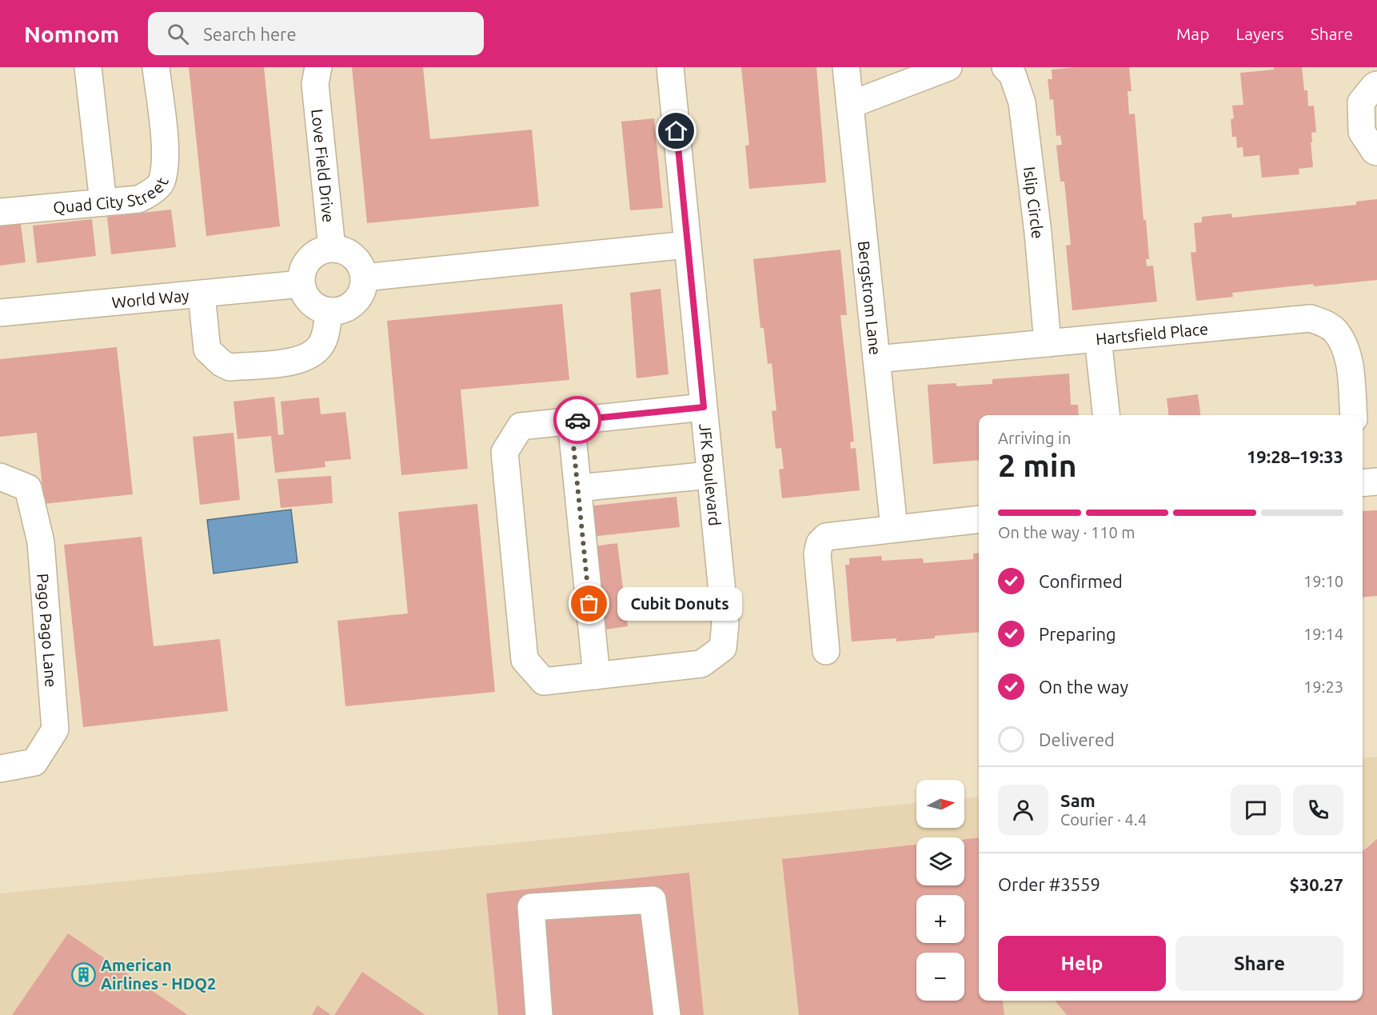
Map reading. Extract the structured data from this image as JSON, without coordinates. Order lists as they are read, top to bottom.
{
  "streets": {
    "lane": [
      "Love Field Drive",
      "Quad City Street",
      "Islip Circle",
      "Bergstrom Lane",
      "World Way",
      "Hartsfield Place",
      "JFK Boulevard",
      "Pago Pago Lane"
    ]
  },
  "crossings": [
    ["Love Field Drive", "World Way"],
    ["Islip Circle", "Hartsfield Place"],
    ["Bergstrom Lane", "Hartsfield Place"]
  ],
  "places": {
    "other": ["Cubit Donuts"],
    "building": ["American Airlines - HDQ2"]
  },
  "north": "right",
  "page": {
    "header": "Nomnom",
    "search": "Search here",
    "nav": ["Map", "Layers", "Share"],
    "heading": ["2 min", "Arriving in", "19:28–19:33"],
    "panel": [
      "Sam",
      "Courier · 4.4",
      "Order #3559",
      "$30.27"
    ],
    "bar": "On the way · 110 m",
    "list": [
      ["Confirmed", "19:10"],
      ["Preparing", "19:14"],
      ["On the way", "19:23"],
      "Delivered"
    ],
    "bubble": "Cubit Donuts",
    "map_buttons": ["+", "−"],
    "buttons": ["Help", "Share"]
  }
}
